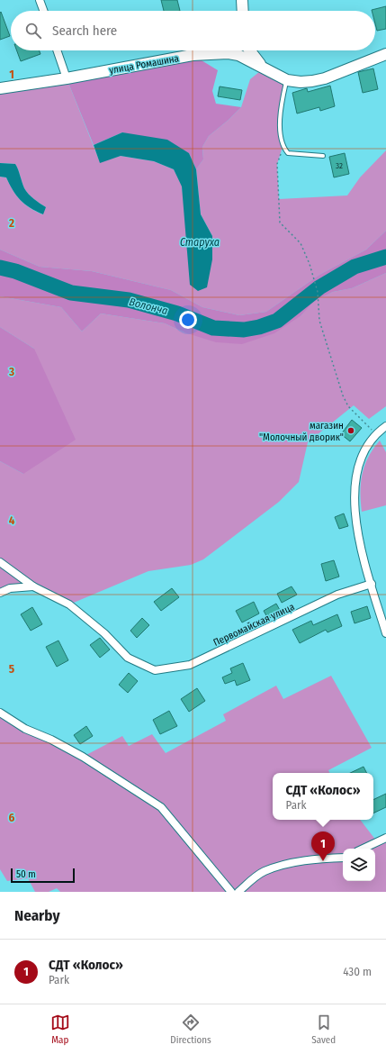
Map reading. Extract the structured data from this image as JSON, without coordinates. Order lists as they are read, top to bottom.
{
  "streets": {
    "street": ["улица Ромашина", "Первомайская улица"]
  },
  "water": ["Старуха", "Волонча"],
  "places": ["магазин \"Молочный дворик\""],
  "house_numbers": ["32"],
  "scale_bar": "50 m",
  "page": {
    "search": "Search here",
    "popup": ["СДТ «Колос»", "Park"],
    "pins": "1",
    "scale": "50 m",
    "heading": "Nearby",
    "list": [
      {
        "mark": "1",
        "name": "СДТ «Колос»",
        "note": "Park",
        "value": "430 m"
      }
    ],
    "nav": ["Map", "Directions", "Saved"]
  },
  "grid": {
    "rows": [
      "1",
      "2",
      "3",
      "4",
      "5",
      "6"
    ]
  }
}
